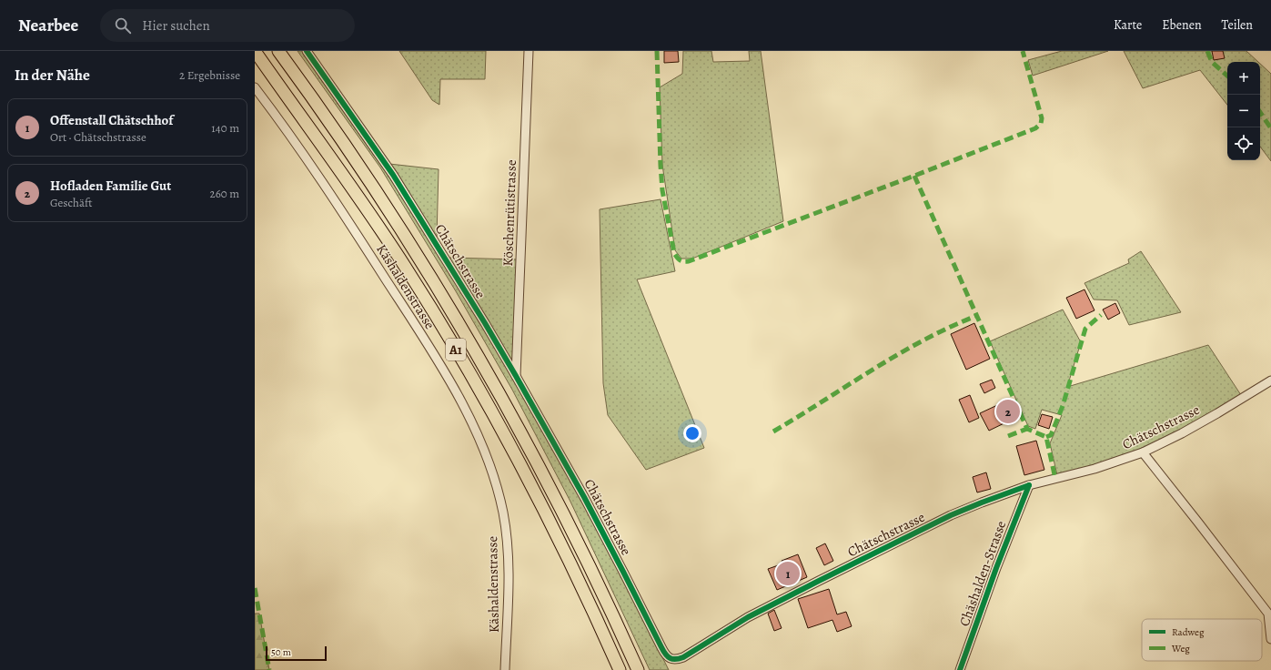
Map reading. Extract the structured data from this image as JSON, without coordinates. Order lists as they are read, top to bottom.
{
  "streets": {
    "highway": ["A1"],
    "street": [
      "Köschenrütistrasse",
      "Chätschstrasse",
      "Käshaldenstrasse",
      "Chäshalden-Strasse"
    ]
  },
  "crossings": [
    ["Köschenrütistrasse", "Chätschstrasse"],
    ["Chätschstrasse", "Chäshalden-Strasse"]
  ],
  "legend": ["Radweg", "Weg"],
  "scale_bar": "50 m",
  "page": {
    "header": "Nearbee",
    "search": "Hier suchen",
    "nav": ["Karte", "Ebenen", "Teilen"],
    "heading": ["In der Nähe", "2 Ergebnisse"],
    "map_buttons": ["+", "−"],
    "list": [
      {
        "mark": "1",
        "name": "Offenstall Chätschhof",
        "note": "Ort · Chätschstrasse",
        "value": "140 m"
      },
      {
        "mark": "2",
        "name": "Hofladen Familie Gut",
        "note": "Geschäft",
        "value": "260 m"
      }
    ],
    "pins": ["2", "1"],
    "scale": "50 m"
  }
}
